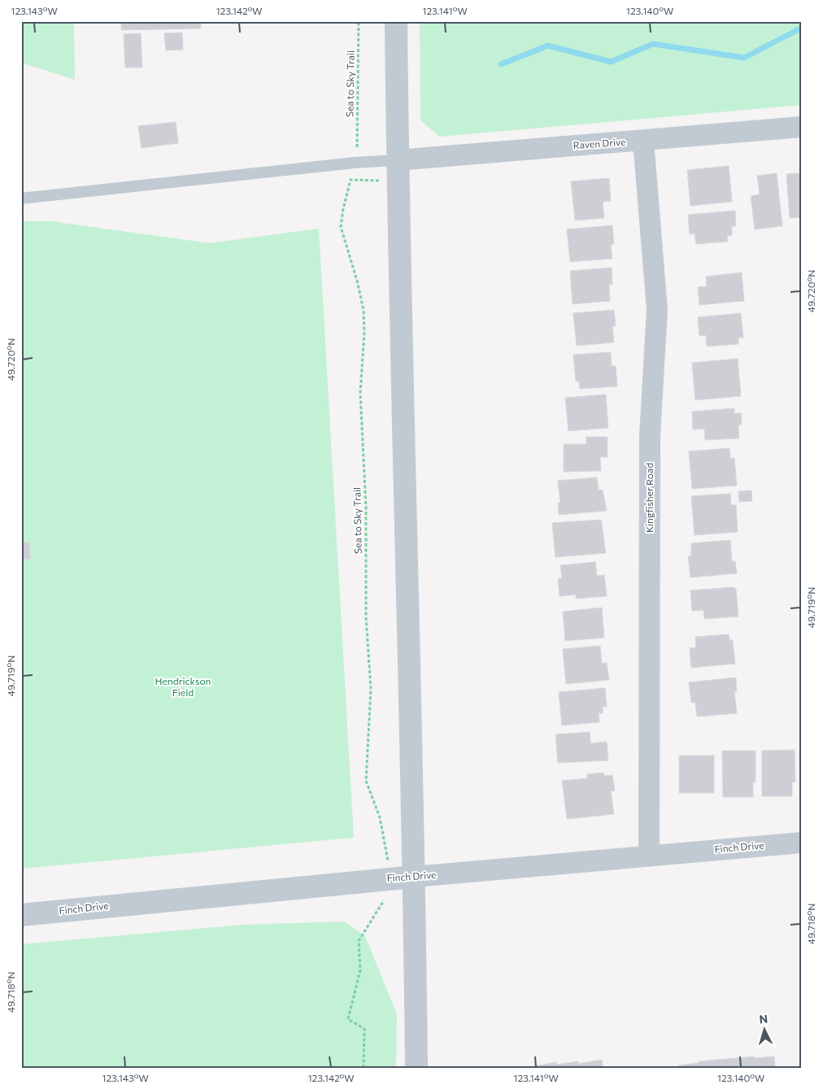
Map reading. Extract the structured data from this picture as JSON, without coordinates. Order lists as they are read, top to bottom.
{
  "streets": {
    "street": ["Raven Drive", "Kingfisher Road", "Finch Drive"],
    "path": ["Sea to Sky Trail"]
  },
  "crossings": [
    ["Raven Drive", "Kingfisher Road"],
    ["Kingfisher Road", "Finch Drive"]
  ],
  "parks": ["Hendrickson Field"],
  "north": "top",
  "coordinates": [
    "123.143°W",
    "123.142°W",
    "123.141°W",
    "123.140°W",
    "49.720°N",
    "49.719°N",
    "49.718°N"
  ]
}
